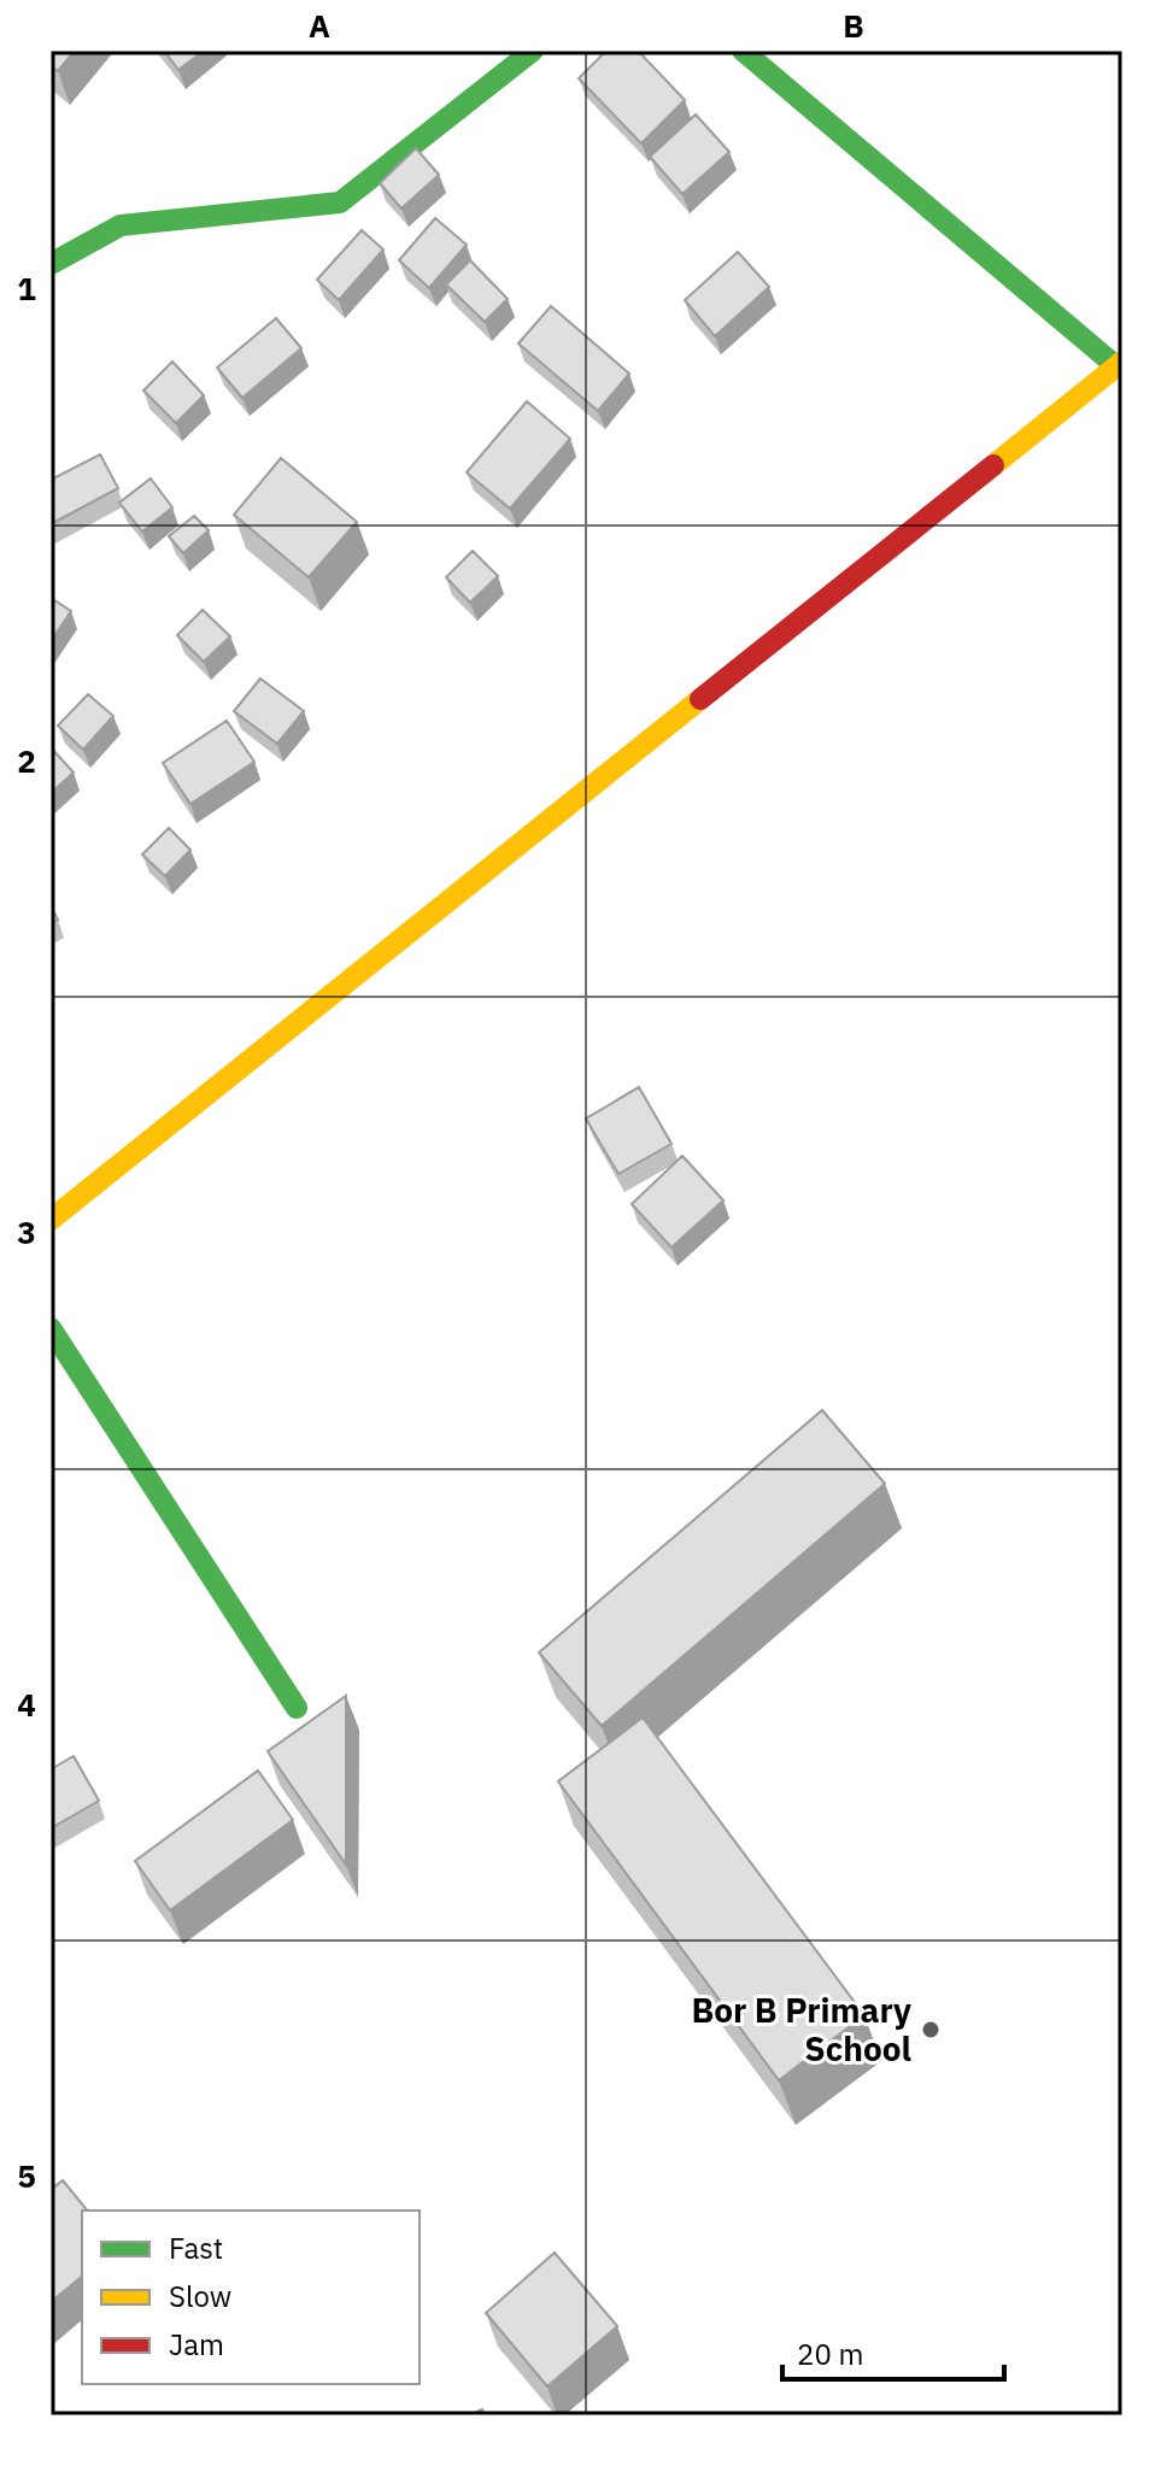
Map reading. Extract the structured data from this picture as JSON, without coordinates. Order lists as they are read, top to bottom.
{
  "places": ["Bor B Primary School"],
  "legend": ["Fast", "Slow", "Jam"],
  "scale_bar": "20 m",
  "grid": {
    "columns": ["A", "B"],
    "rows": [
      "1",
      "2",
      "3",
      "4",
      "5"
    ]
  }
}
